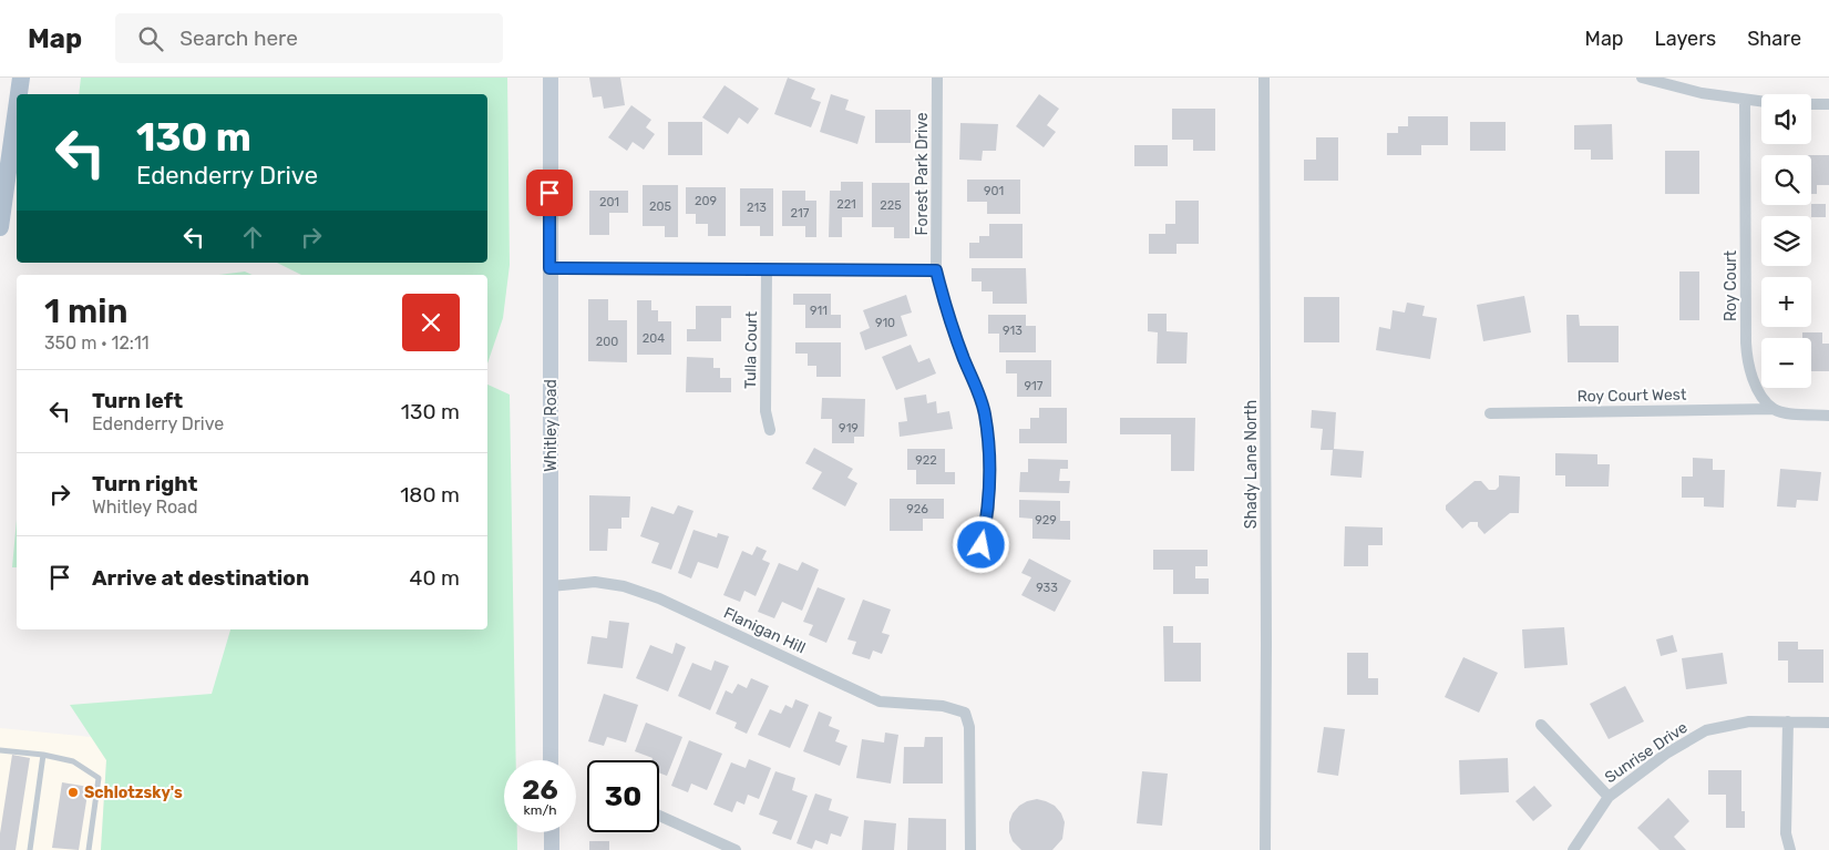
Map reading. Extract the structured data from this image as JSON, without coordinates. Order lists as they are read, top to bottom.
{
  "streets": {
    "street": [
      "Forest Park Drive",
      "Roy Court",
      "Tulla Court",
      "Roy Court West",
      "Whitley Road",
      "Shady Lane North",
      "Flanigan Hill",
      "Sunrise Drive"
    ]
  },
  "crossings": [
    ["Roy Court", "Roy Court West"],
    ["Whitley Road", "Flanigan Hill"]
  ],
  "places": ["Schlotzsky's"],
  "house_numbers": [
    "901",
    "209",
    "201",
    "221",
    "225",
    "205",
    "213",
    "217",
    "911",
    "910",
    "913",
    "204",
    "200",
    "917",
    "919",
    "922",
    "926",
    "929",
    "933"
  ],
  "page": {
    "header": "Map",
    "search": "Search here",
    "nav": ["Map", "Layers", "Share"],
    "map_buttons": ["+", "−"],
    "turn": ["130 m", "Edenderry Drive"],
    "heading": ["1 min", "350 m · 12:11"],
    "list": [
      {
        "name": "Turn left",
        "note": "Edenderry Drive",
        "value": "130 m"
      },
      {
        "name": "Turn right",
        "note": "Whitley Road",
        "value": "180 m"
      },
      {
        "name": "Arrive at destination",
        "value": "40 m"
      }
    ],
    "speed": "26 km/h",
    "limit": "30"
  }
}
